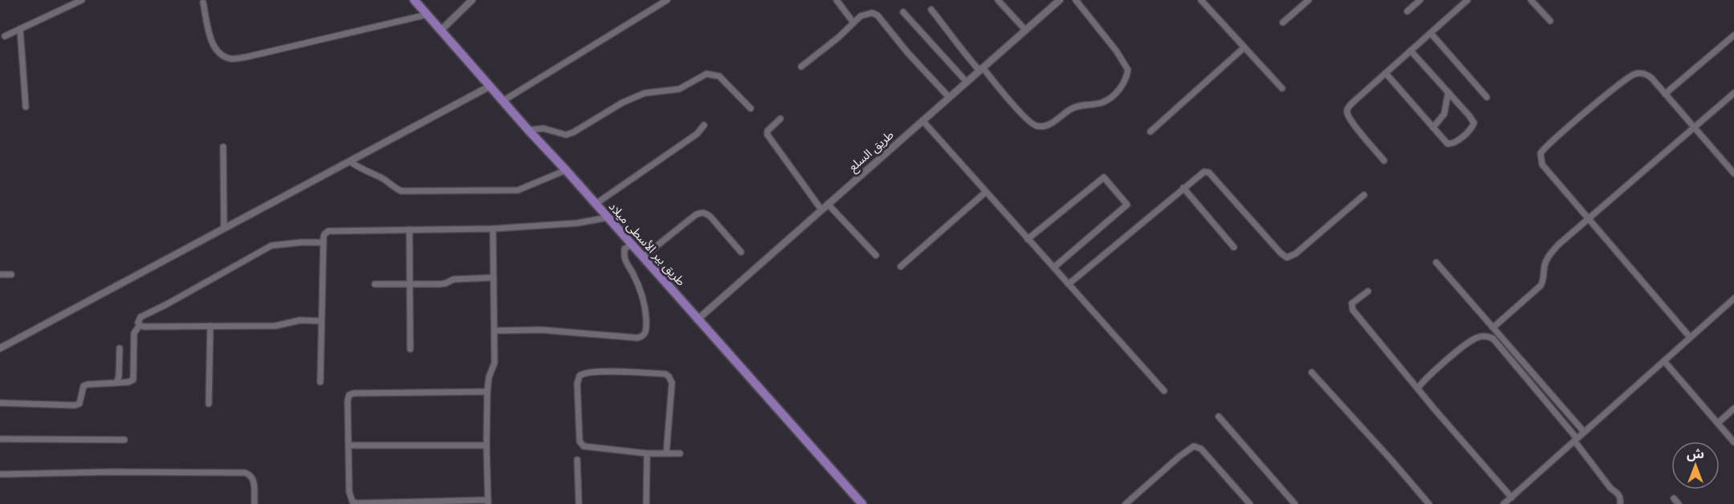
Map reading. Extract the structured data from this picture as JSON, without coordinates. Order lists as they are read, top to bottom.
{
  "streets": {
    "main road": ["طريق بير الأسطى ميلاد"],
    "street": ["طريق السلع"]
  },
  "crossings": [
    ["طريق السلع", "طريق بير الأسطى ميلاد"]
  ],
  "north": "top"
}
